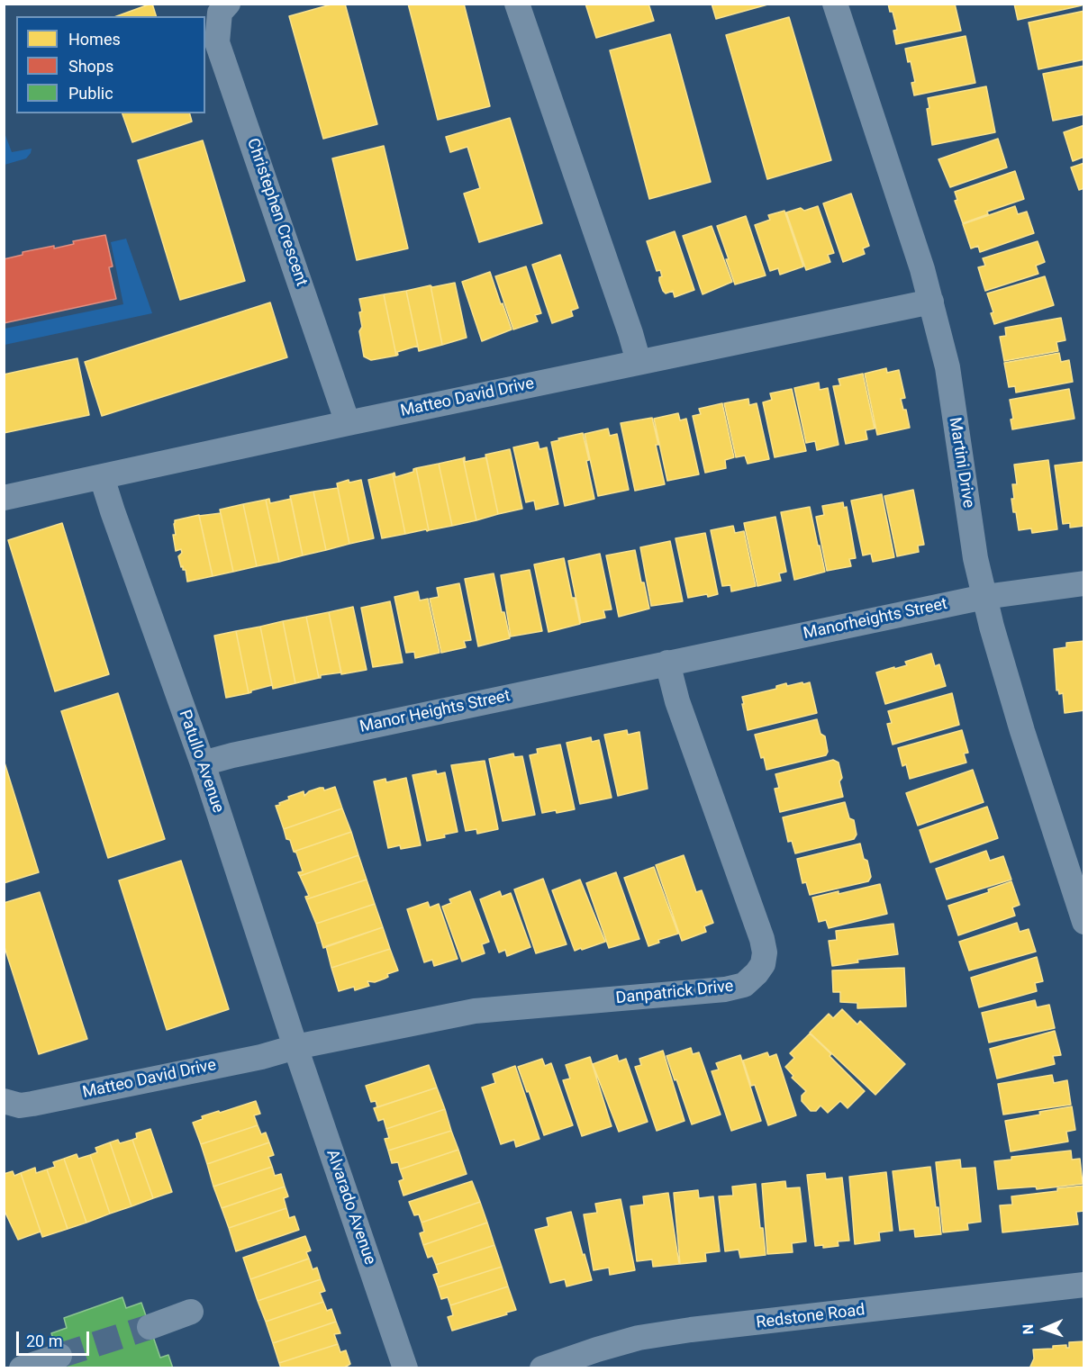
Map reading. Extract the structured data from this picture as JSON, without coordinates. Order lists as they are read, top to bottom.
{
  "streets": {
    "street": [
      "Christephen Crescent",
      "Matteo David Drive",
      "Martini Drive",
      "Manorheights Street",
      "Manor Heights Street",
      "Patullo Avenue",
      "Danpatrick Drive",
      "Alvarado Avenue",
      "Redstone Road"
    ]
  },
  "crossings": [
    ["Christephen Crescent", "Matteo David Drive"],
    ["Matteo David Drive", "Martini Drive"],
    ["Matteo David Drive", "Patullo Avenue"],
    ["Matteo David Drive", "Danpatrick Drive"],
    ["Matteo David Drive", "Alvarado Avenue"],
    ["Martini Drive", "Manorheights Street"],
    ["Manorheights Street", "Manor Heights Street"],
    ["Manorheights Street", "Danpatrick Drive"],
    ["Manor Heights Street", "Patullo Avenue"],
    ["Manor Heights Street", "Danpatrick Drive"],
    ["Patullo Avenue", "Danpatrick Drive"],
    ["Patullo Avenue", "Alvarado Avenue"],
    ["Danpatrick Drive", "Alvarado Avenue"]
  ],
  "legend": ["Homes", "Shops", "Public"],
  "scale_bar": "20 m",
  "north": "left"
}
